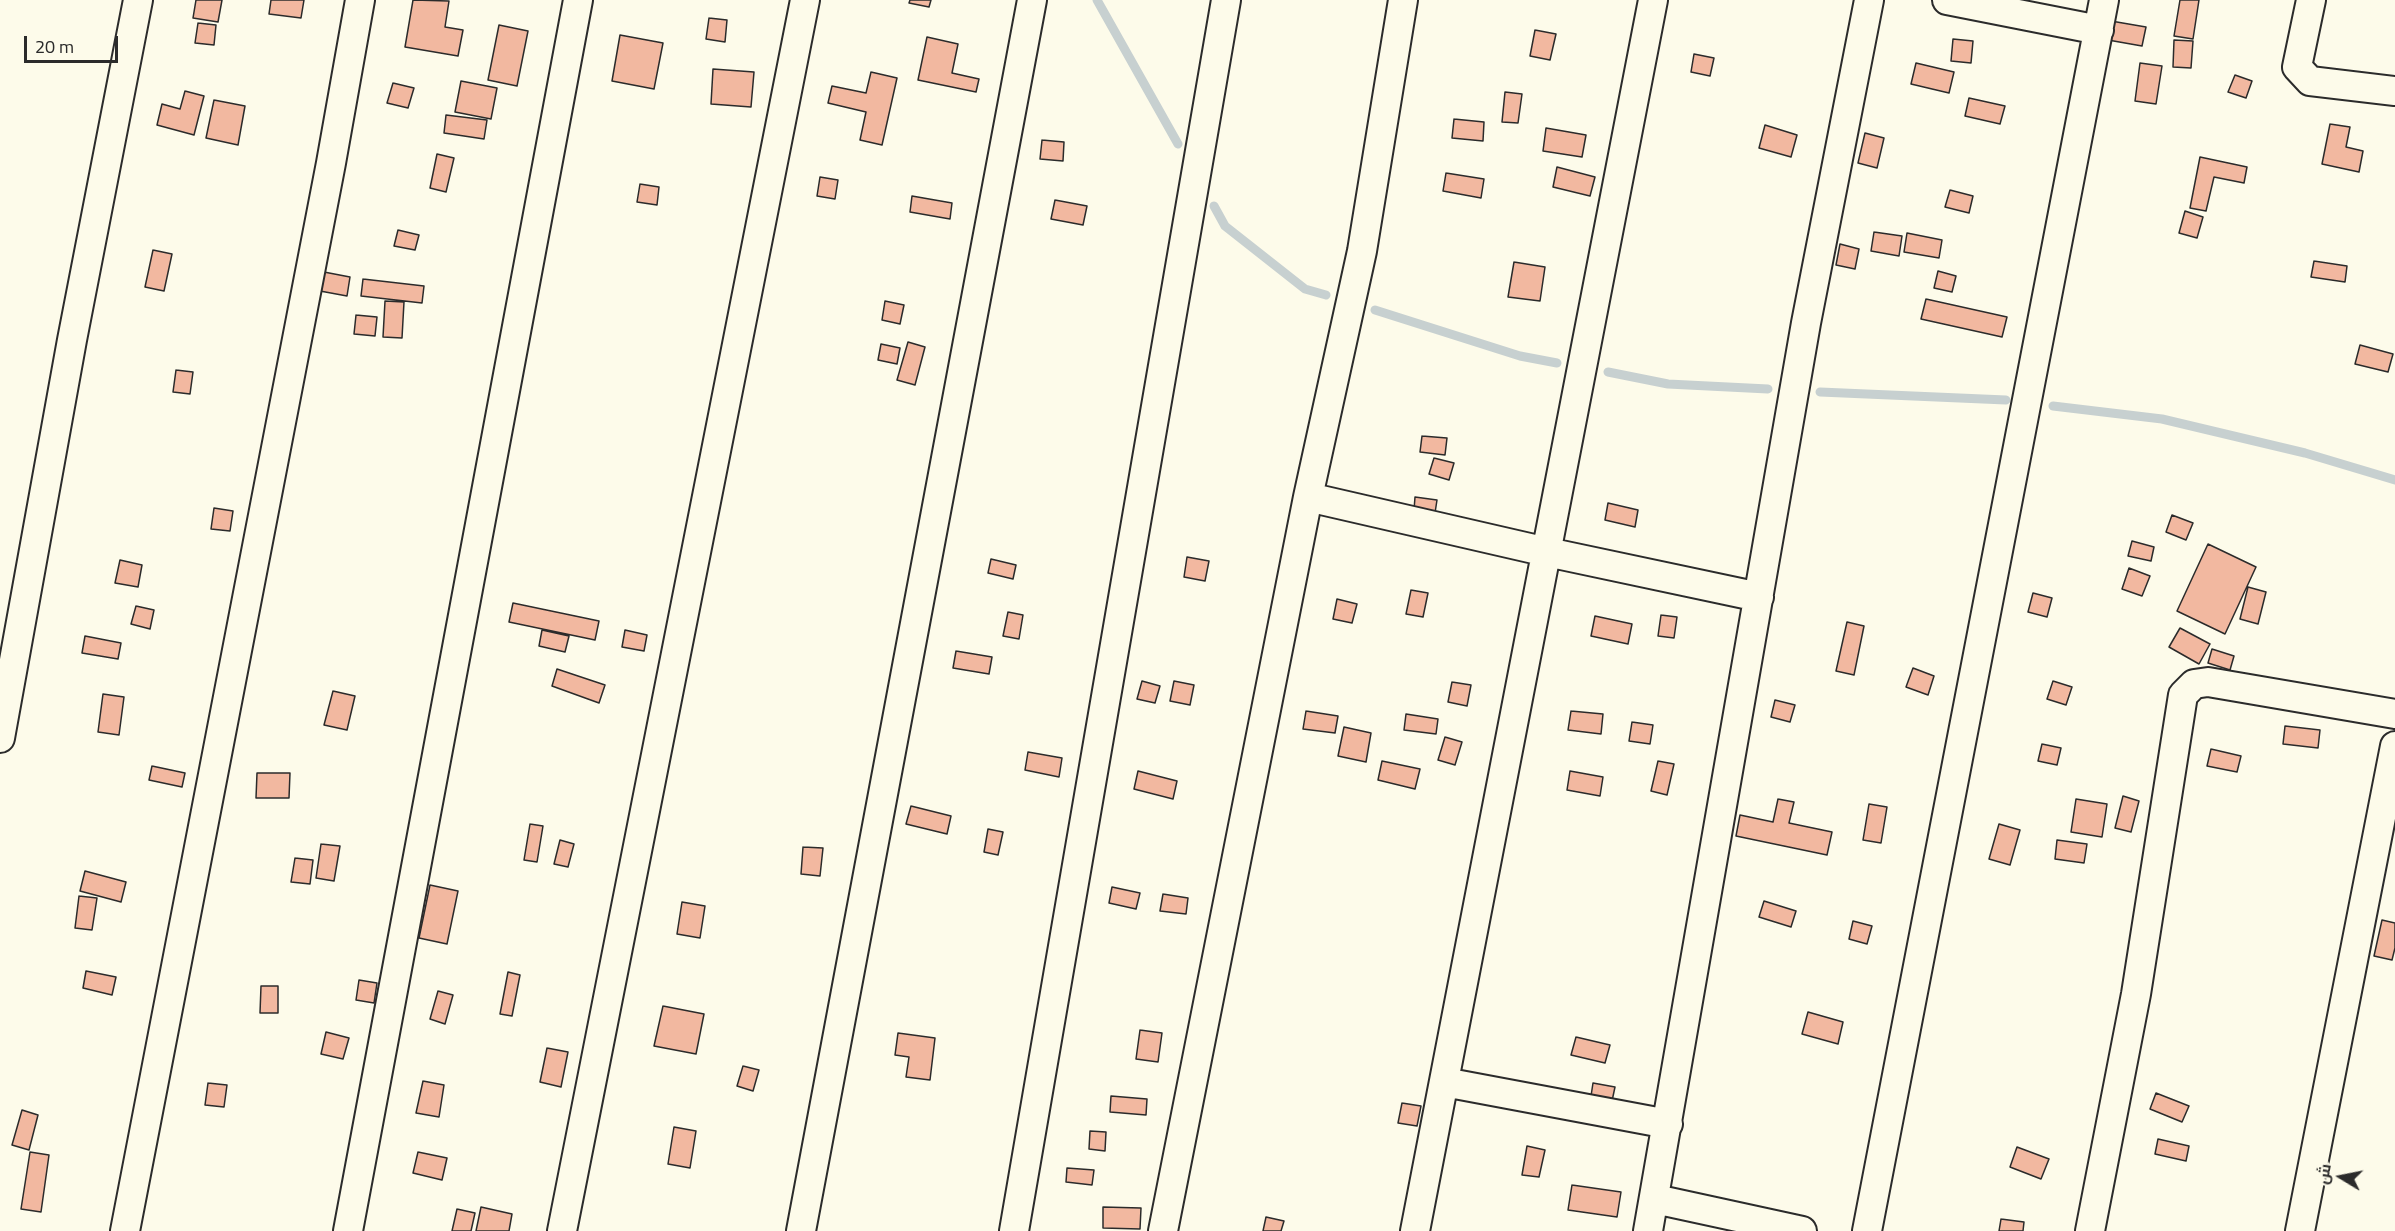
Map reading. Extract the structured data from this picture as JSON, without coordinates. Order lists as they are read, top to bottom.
{
  "scale_bar": "20 m",
  "north": "left"
}
